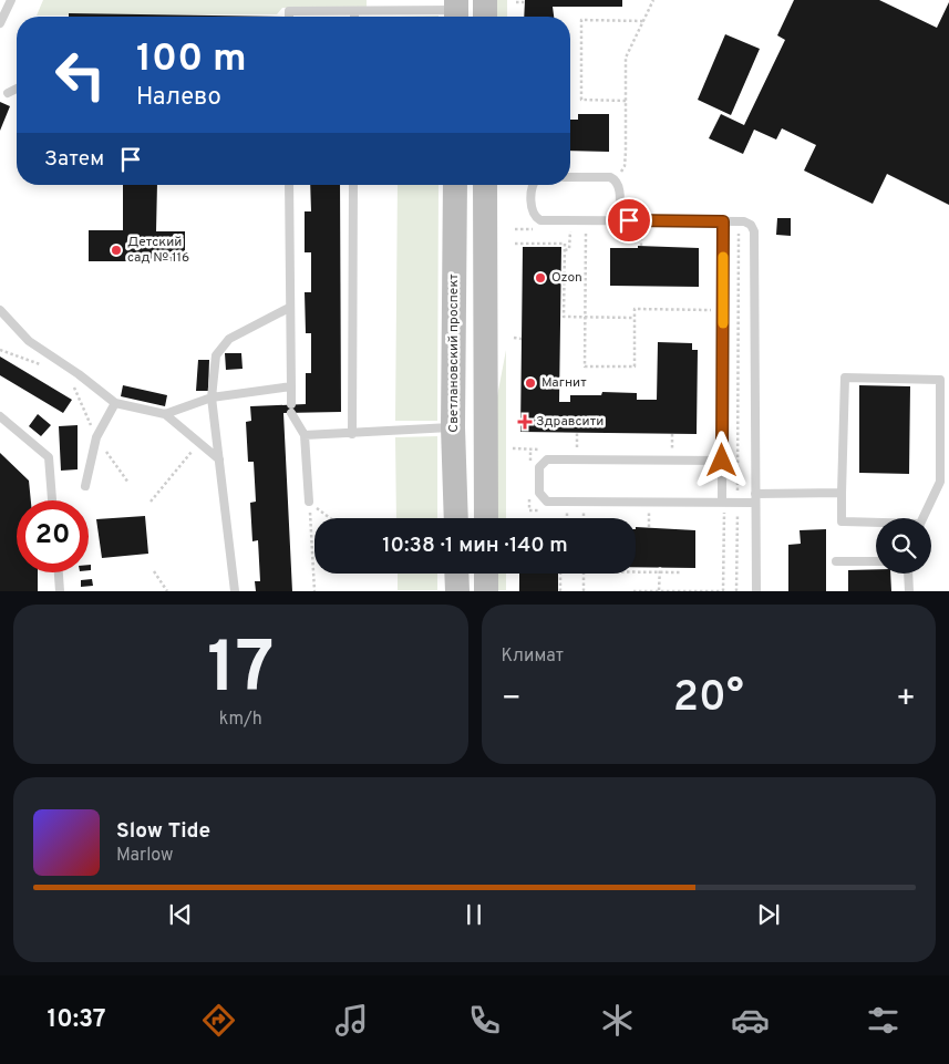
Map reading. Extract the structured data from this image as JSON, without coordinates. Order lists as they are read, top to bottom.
{
  "streets": {
    "main road": ["Светлановский проспект"]
  },
  "places": {
    "other": ["Детский сад № 116", "Ozon", "Магнит"],
    "health": ["Здравсити"]
  },
  "page": {
    "turn": ["100 m", "Налево"],
    "then": "Затем",
    "limit": "20",
    "trip": "10:38 · 1 мин · 140 m",
    "tile": [
      ["17", "km/h"],
      "Климат"
    ],
    "heat": ["−", "20°", "+"],
    "song": ["Slow Tide", "Marlow"],
    "tabs": "10:37"
  }
}
